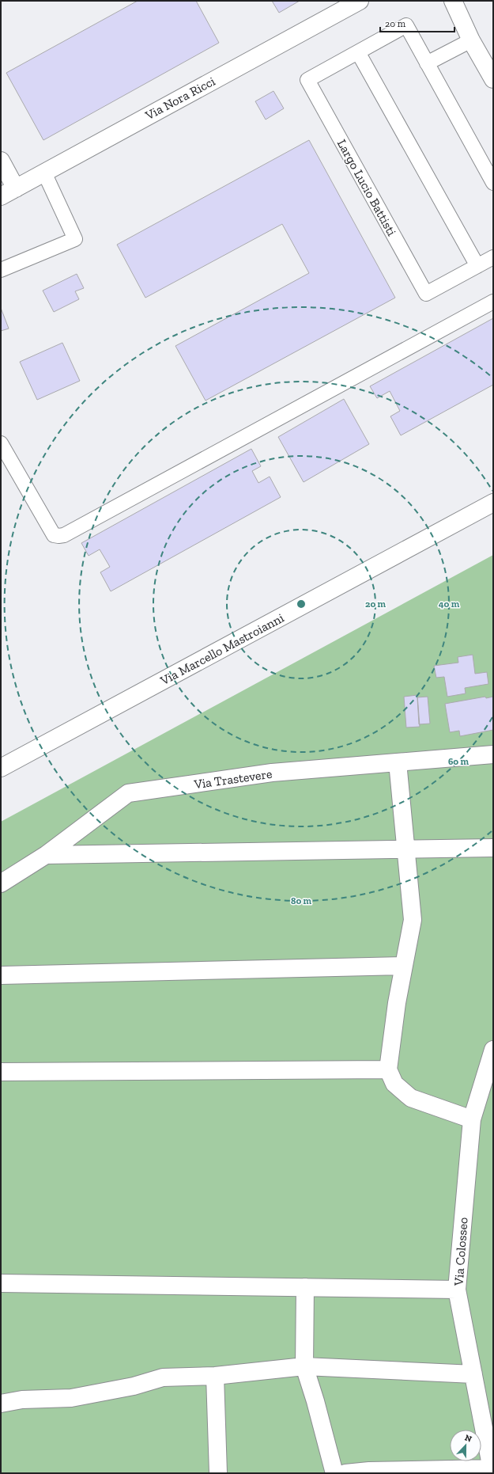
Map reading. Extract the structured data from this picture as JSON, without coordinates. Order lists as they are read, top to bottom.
{
  "streets": {
    "street": [
      "Via Nora Ricci",
      "Via Marcello Mastroianni",
      "Via Trastevere",
      "Via Colosseo"
    ],
    "lane": ["Largo Lucio Battisti"]
  },
  "scale_bar": "20 m",
  "north": "top",
  "rings": [
    "20 m",
    "40 m",
    "60 m",
    "80 m"
  ]
}
